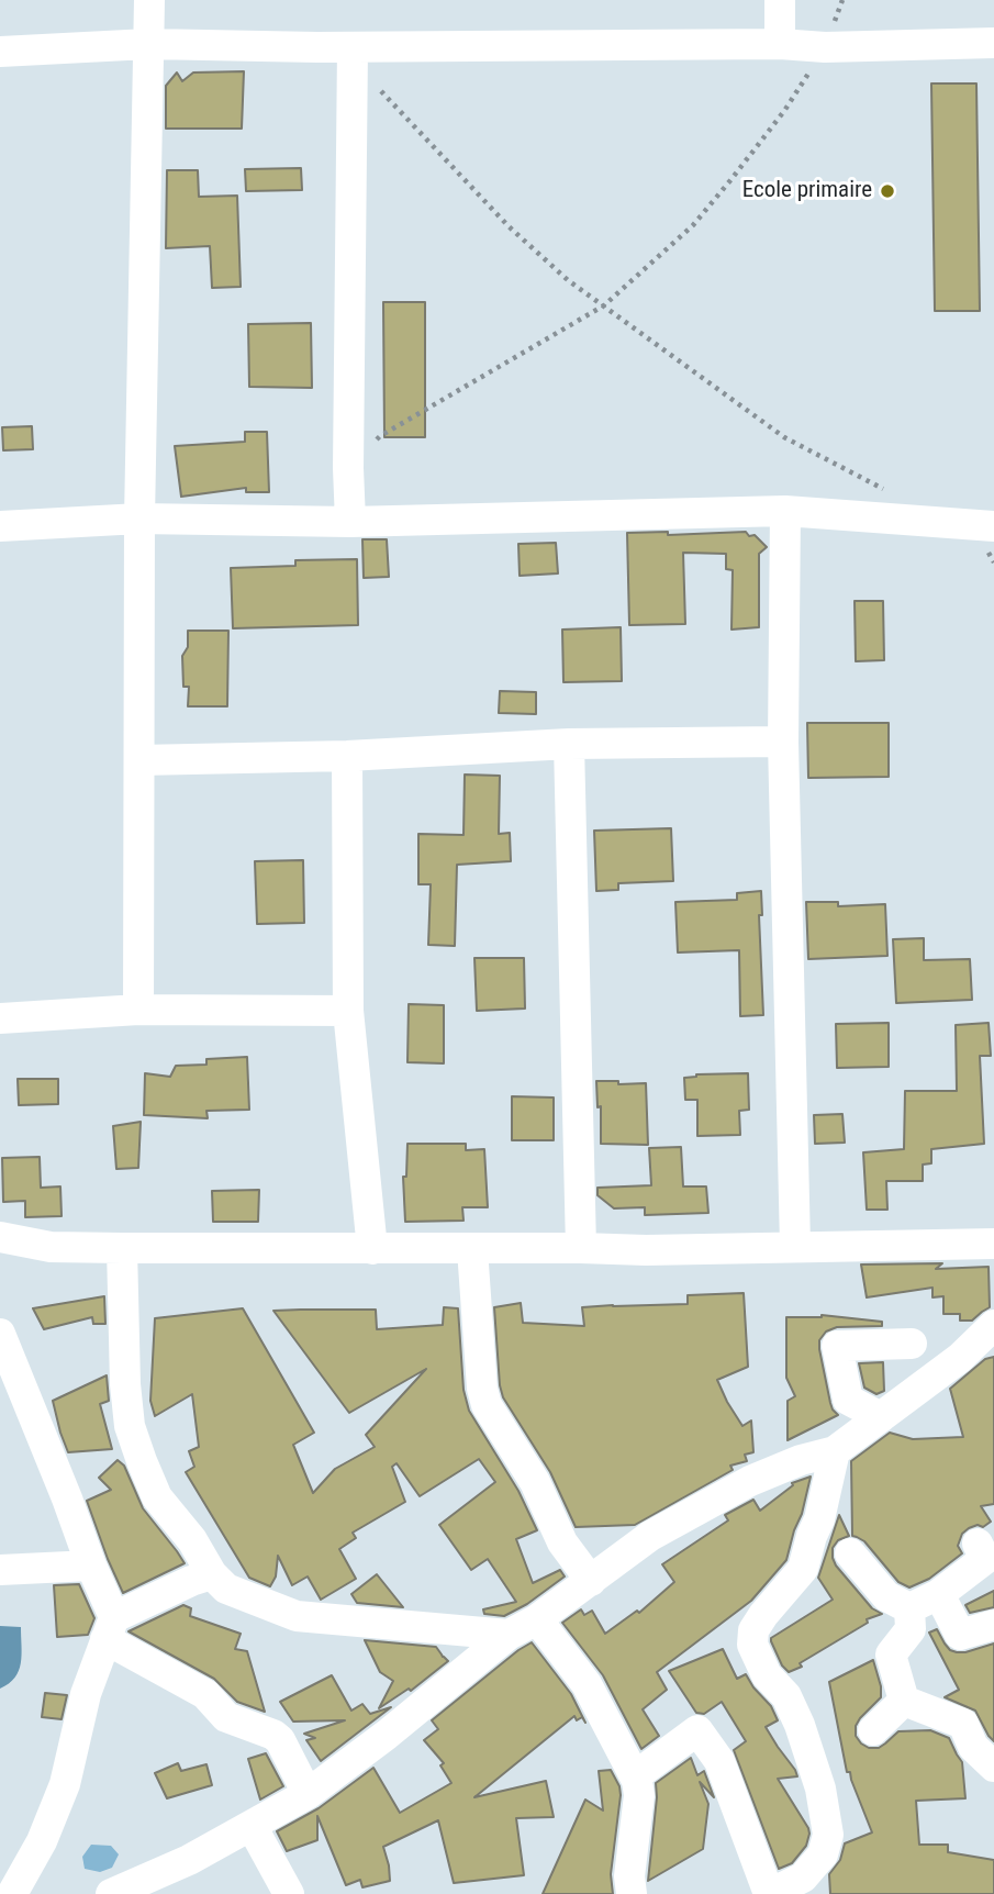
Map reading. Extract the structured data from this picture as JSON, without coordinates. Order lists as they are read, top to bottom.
{
  "places": ["Ecole primaire"]
}
